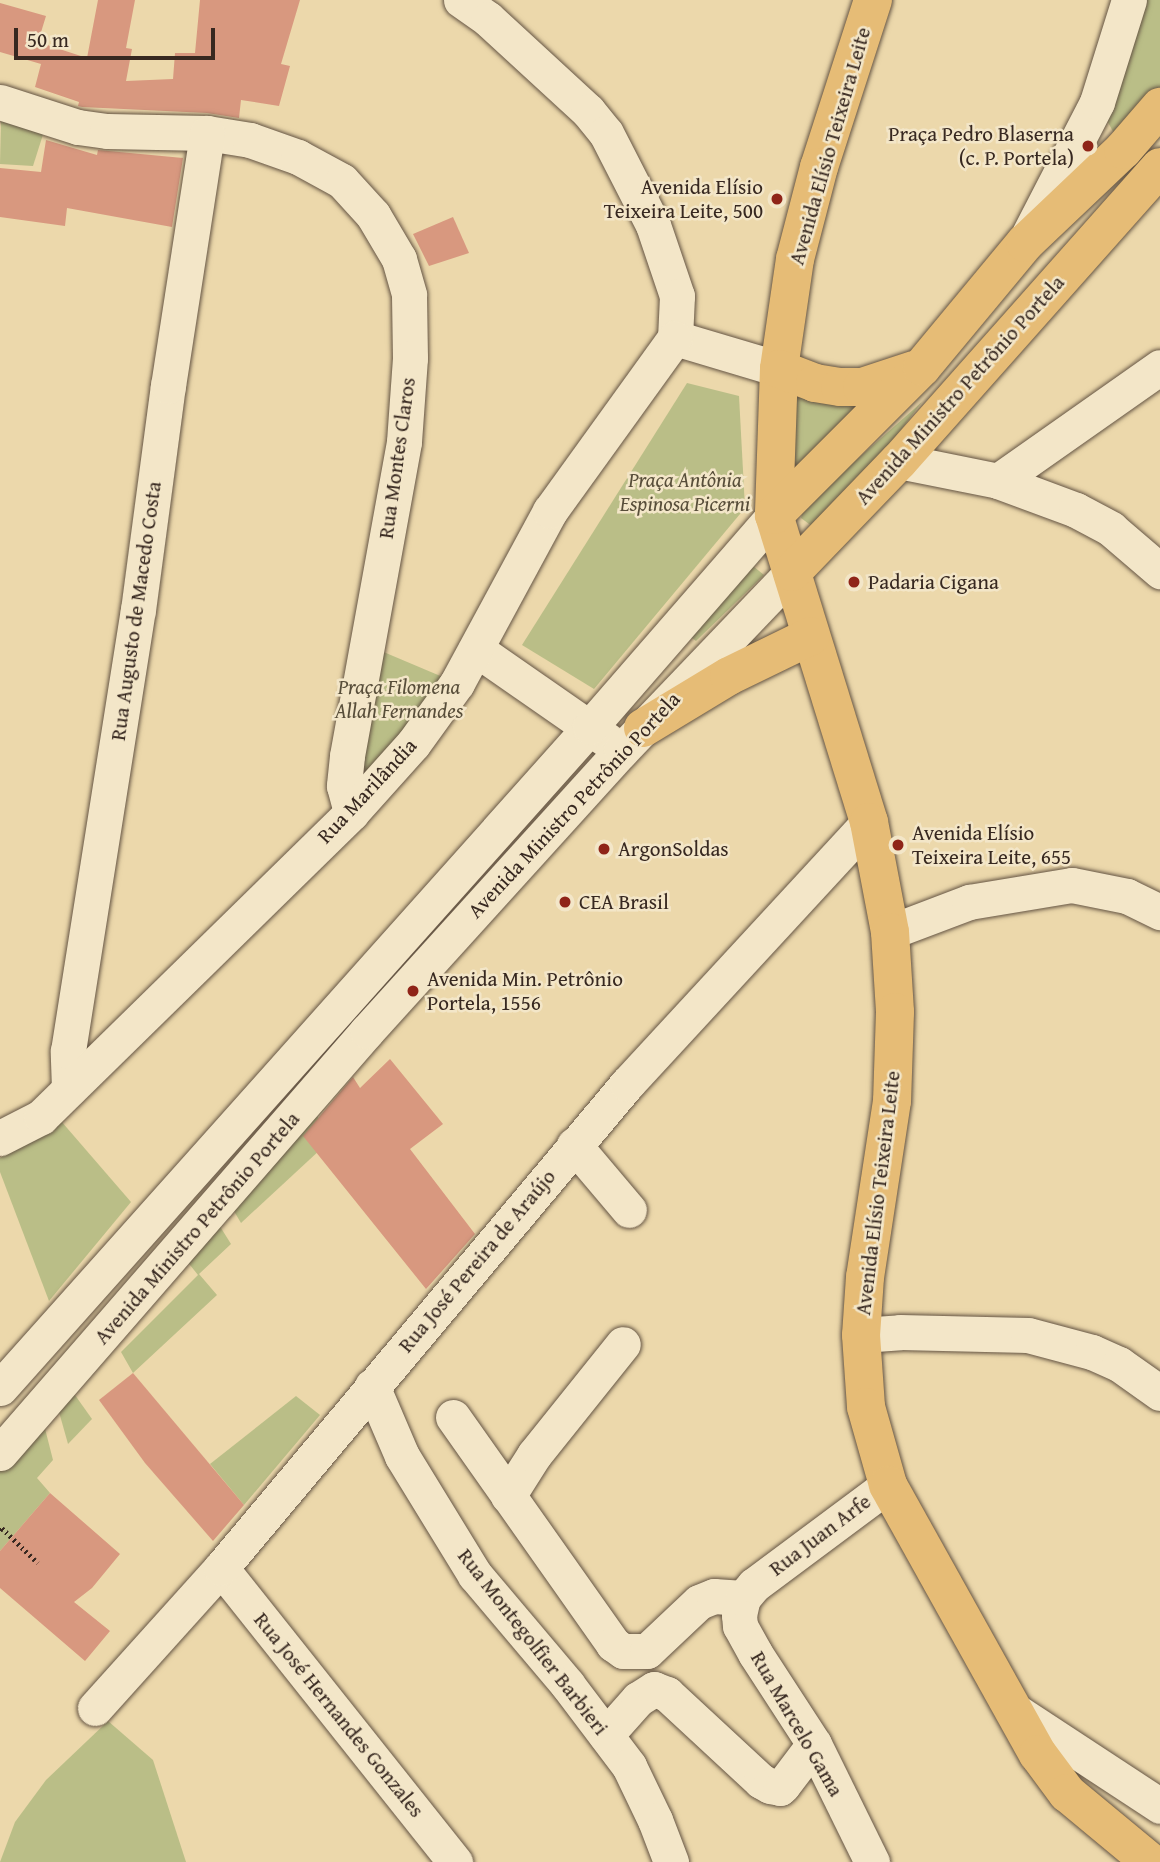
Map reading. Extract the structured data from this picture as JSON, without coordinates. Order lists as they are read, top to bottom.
{
  "streets": {
    "main road": ["Avenida Elísio Teixeira Leite", "Avenida Ministro Petrônio Portela"],
    "street": [
      "Rua Montes Claros",
      "Rua Augusto de Macedo Costa",
      "Rua Marilândia",
      "Rua José Pereira de Araújo",
      "Rua Juan Arfe",
      "Rua Montegolfier Barbieri",
      "Rua José Hernandes Gonzales",
      "Rua Marcelo Gama"
    ]
  },
  "crossings": [
    ["Avenida Elísio Teixeira Leite", "Avenida Ministro Petrônio Portela"],
    ["Avenida Elísio Teixeira Leite", "Rua José Pereira de Araújo"],
    ["Avenida Elísio Teixeira Leite", "Rua Juan Arfe"],
    ["Rua Montes Claros", "Rua Augusto de Macedo Costa"],
    ["Rua Montes Claros", "Rua Marilândia"],
    ["Rua Augusto de Macedo Costa", "Rua Marilândia"],
    ["Rua José Pereira de Araújo", "Rua Montegolfier Barbieri"],
    ["Rua José Pereira de Araújo", "Rua José Hernandes Gonzales"],
    ["Rua Juan Arfe", "Rua Marcelo Gama"]
  ],
  "parks": ["Praça Antônia Espinosa Picerni", "Praça Filomena Allah Fernandes"],
  "places": [
    "Praça Pedro Blaserna (c. P. Portela)",
    "Avenida Elísio Teixeira Leite, 500",
    "Padaria Cigana",
    "Avenida Elísio Teixeira Leite, 655",
    "ArgonSoldas",
    "CEA Brasil",
    "Avenida Min. Petrônio Portela, 1556"
  ],
  "scale_bar": "50 m"
}
